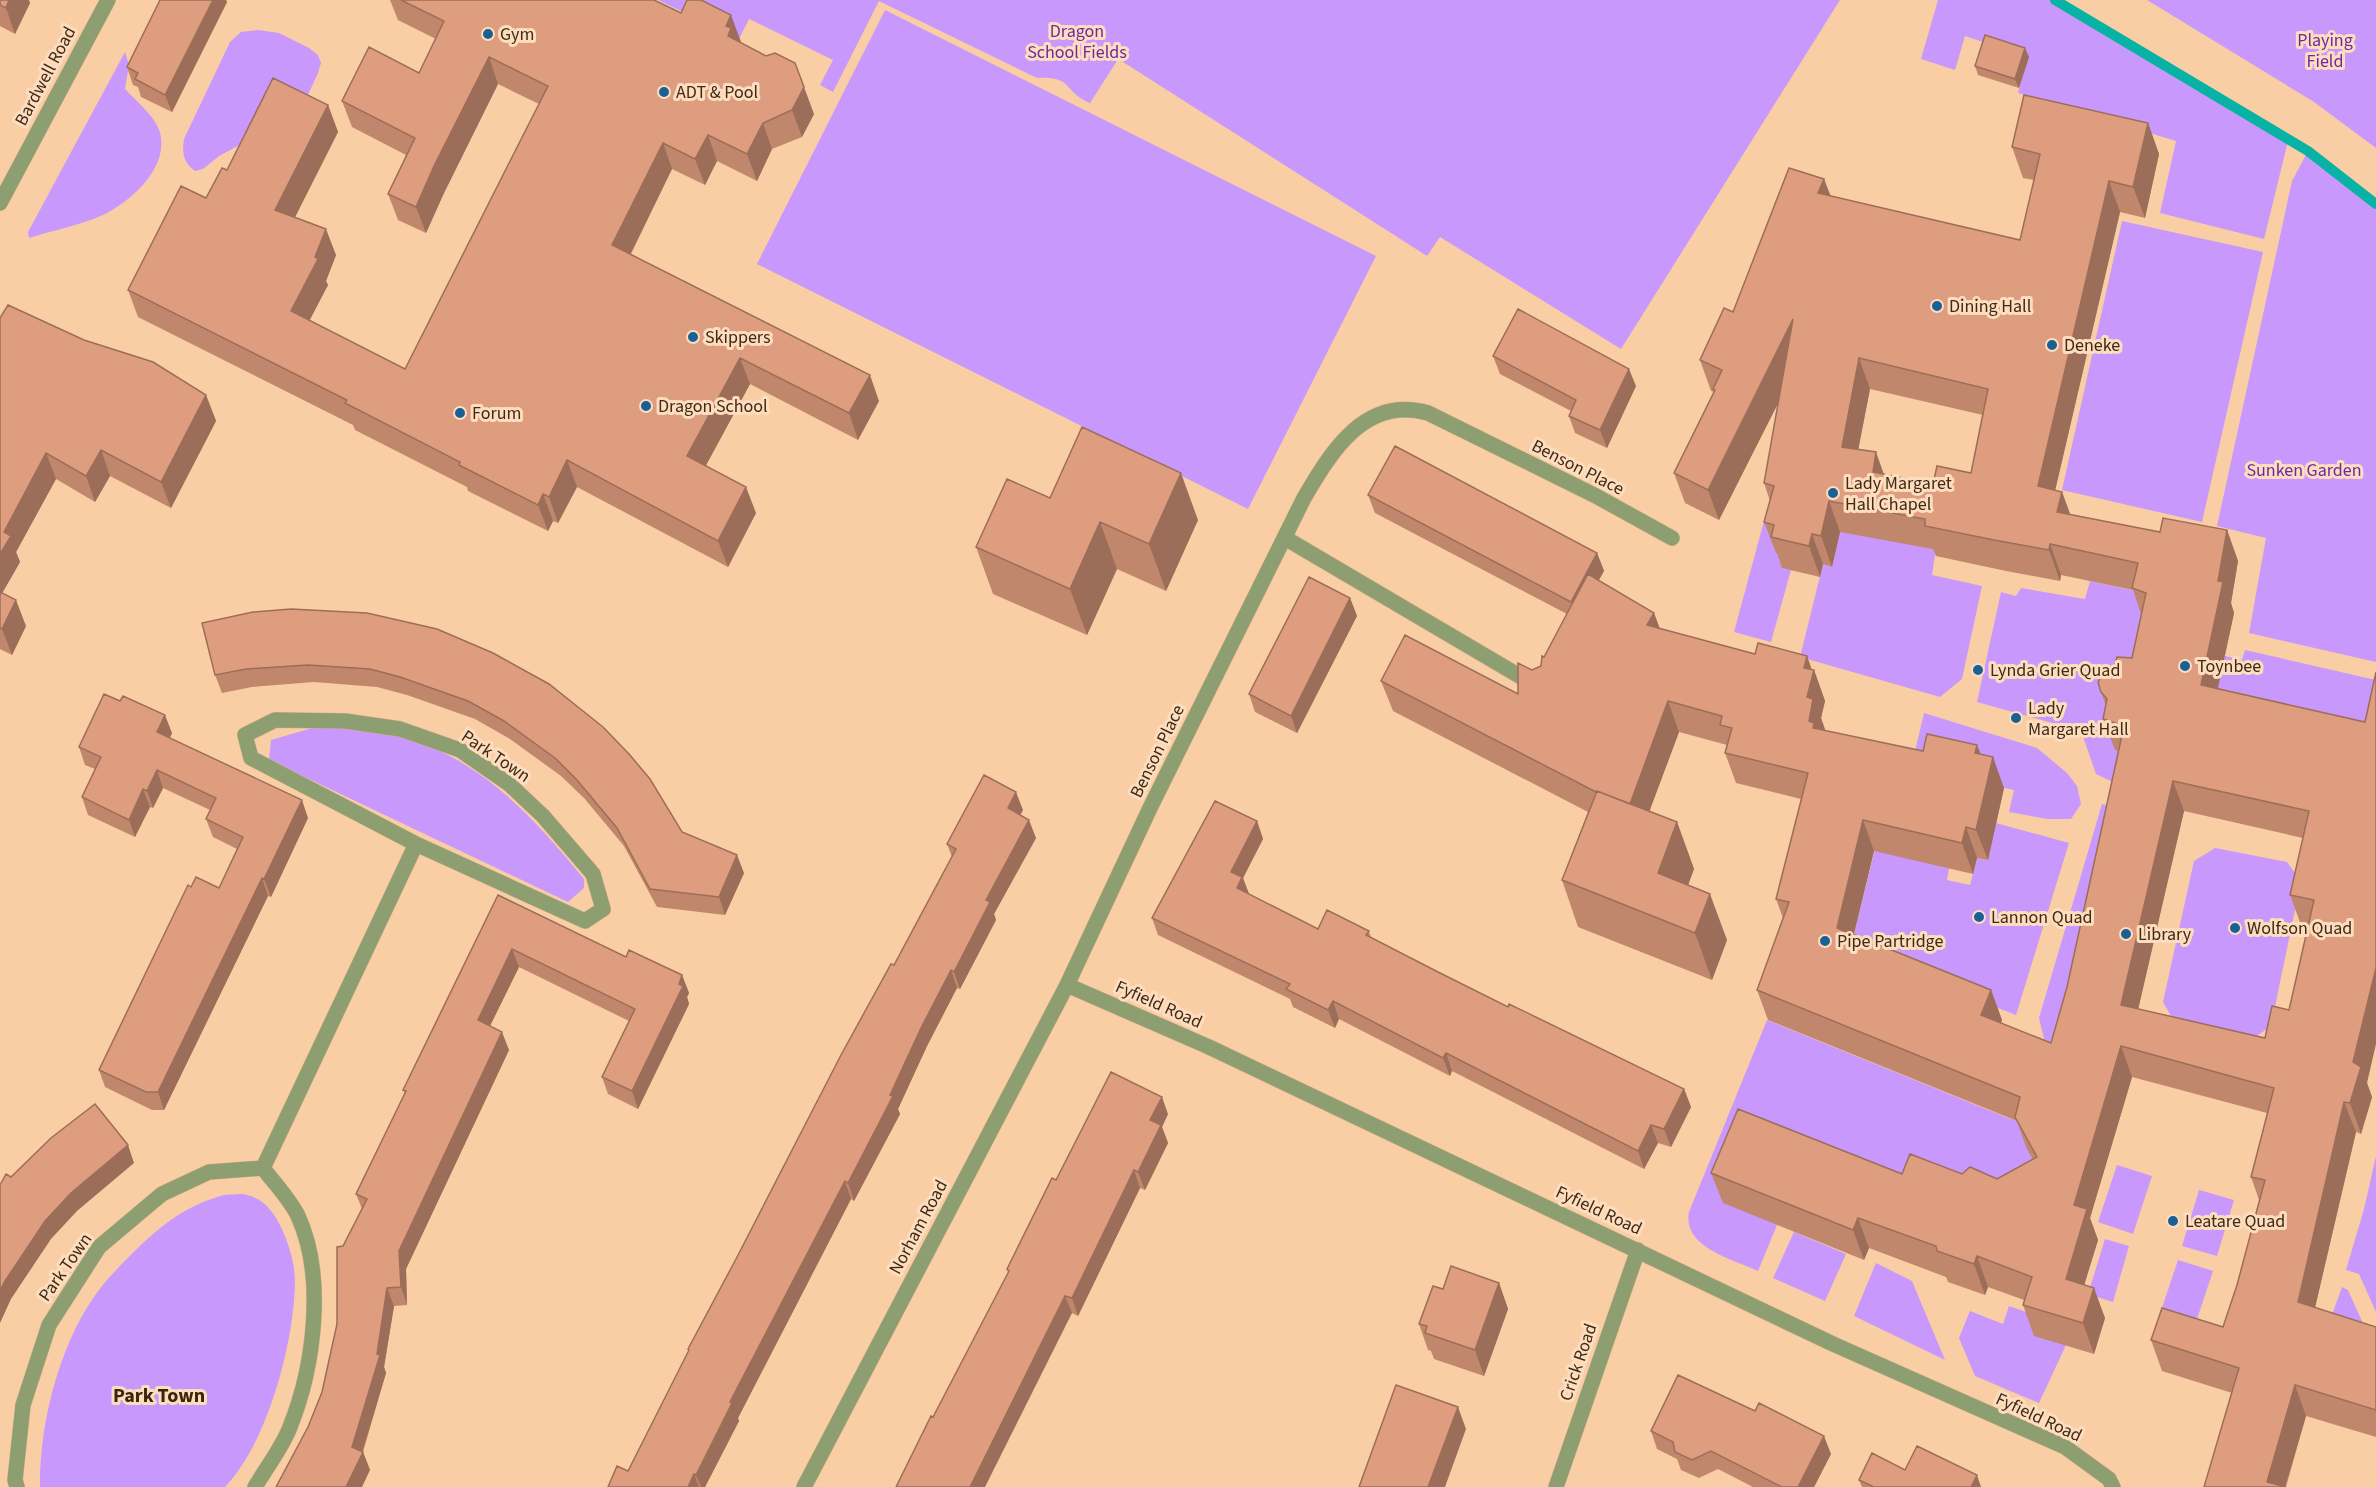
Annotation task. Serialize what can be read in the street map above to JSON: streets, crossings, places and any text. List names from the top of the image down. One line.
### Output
{"streets":{"street":["Bardwell Road","Benson Place","Park Town","Fyfield Road","Norham Road","Crick Road"]},"crossings":[["Benson Place","Fyfield Road"],["Benson Place","Norham Road"],["Fyfield Road","Norham Road"],["Fyfield Road","Crick Road"]],"districts":["Park Town"],"parks":["Dragon School Fields","Playing Field","Sunken Garden"],"places":["Gym","ADT & Pool","Dining Hall","Skippers","Deneke","Dragon School","Forum","Lady Margaret Hall Chapel","Toynbee","Lynda Grier Quad","Lady Margaret Hall","Lannon Quad","Wolfson Quad","Library","Pipe Partridge","Leatare Quad"]}
